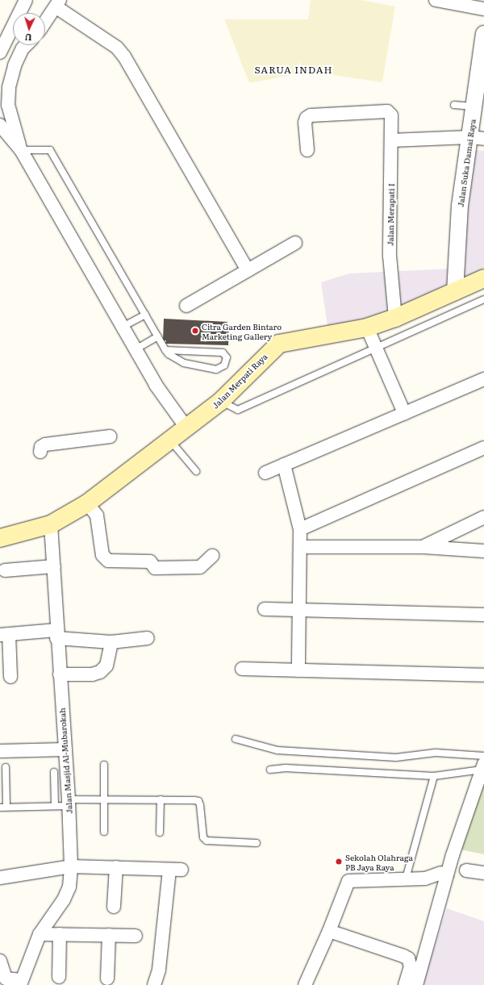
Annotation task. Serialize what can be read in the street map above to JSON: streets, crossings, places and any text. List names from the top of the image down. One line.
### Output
{"streets":{"main road":["Jalan Merpati Raya"],"street":["Jalan Suka Damai Raya","Jalan Merapati I","Jalan Masjid Al-Mubarokah"]},"crossings":[["Jalan Suka Damai Raya","Jalan Merpati Raya"],["Jalan Merapati I","Jalan Merpati Raya"],["Jalan Merpati Raya","Jalan Masjid Al-Mubarokah"]],"districts":["SARUA INDAH"],"places":["Citra Garden Bintaro Marketing Gallery","Sekolah Olahraga PB Jaya Raya"],"north":"bottom"}
